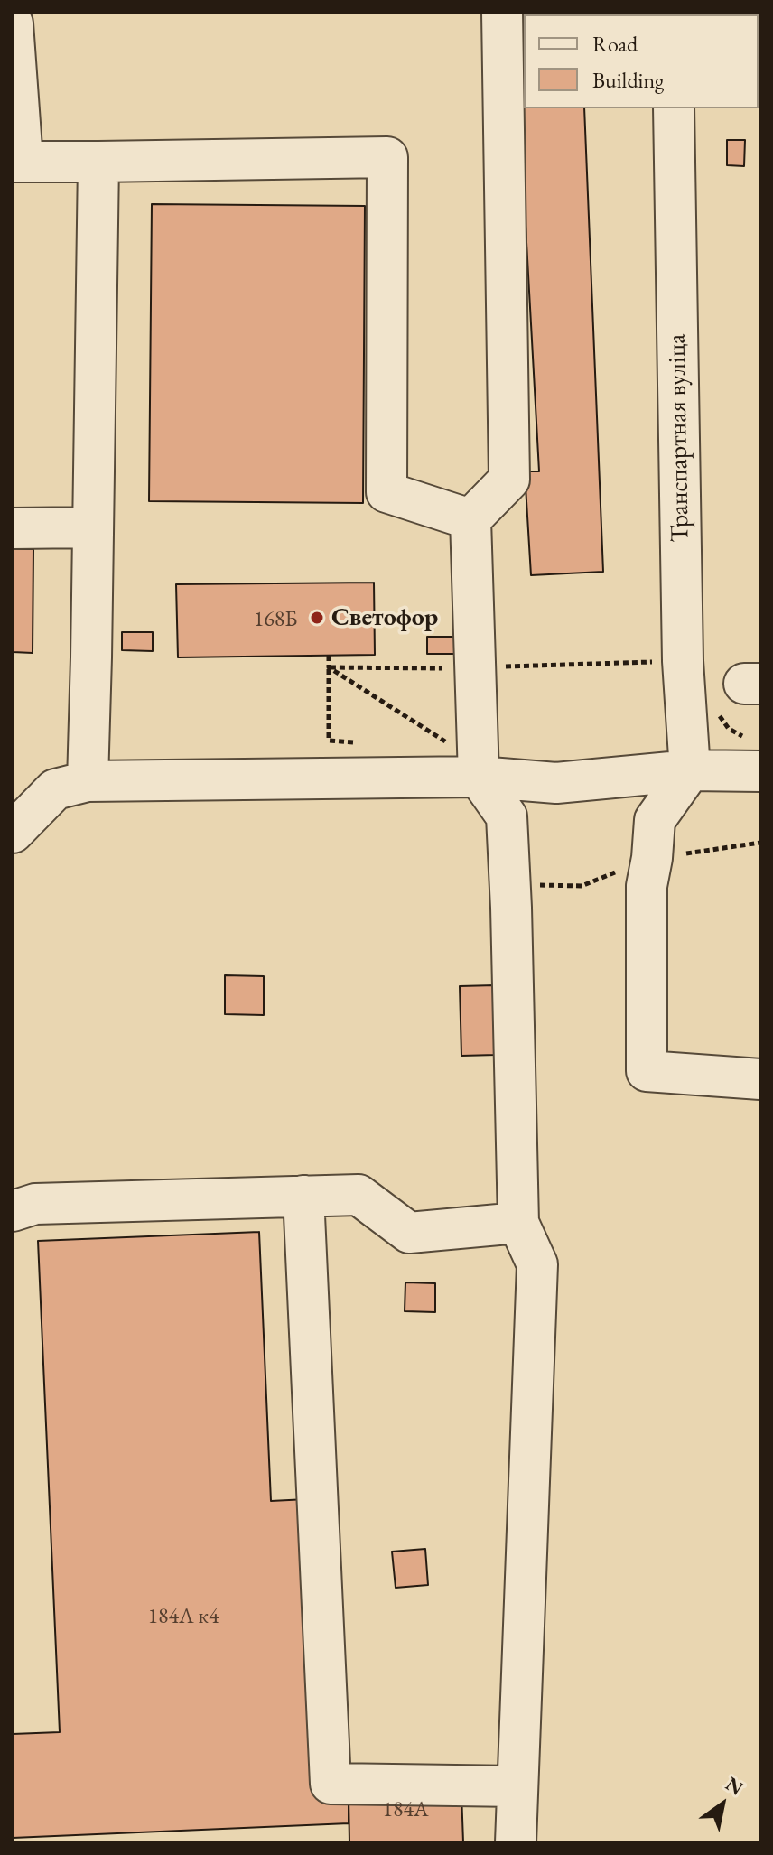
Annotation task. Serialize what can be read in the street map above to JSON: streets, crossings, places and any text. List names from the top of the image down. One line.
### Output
{"streets":{"street":["Транспартная вуліца"]},"places":["Светофор"],"house_numbers":["168Б","184А к4","184А"],"legend":["Road","Building"],"north":"top right"}
